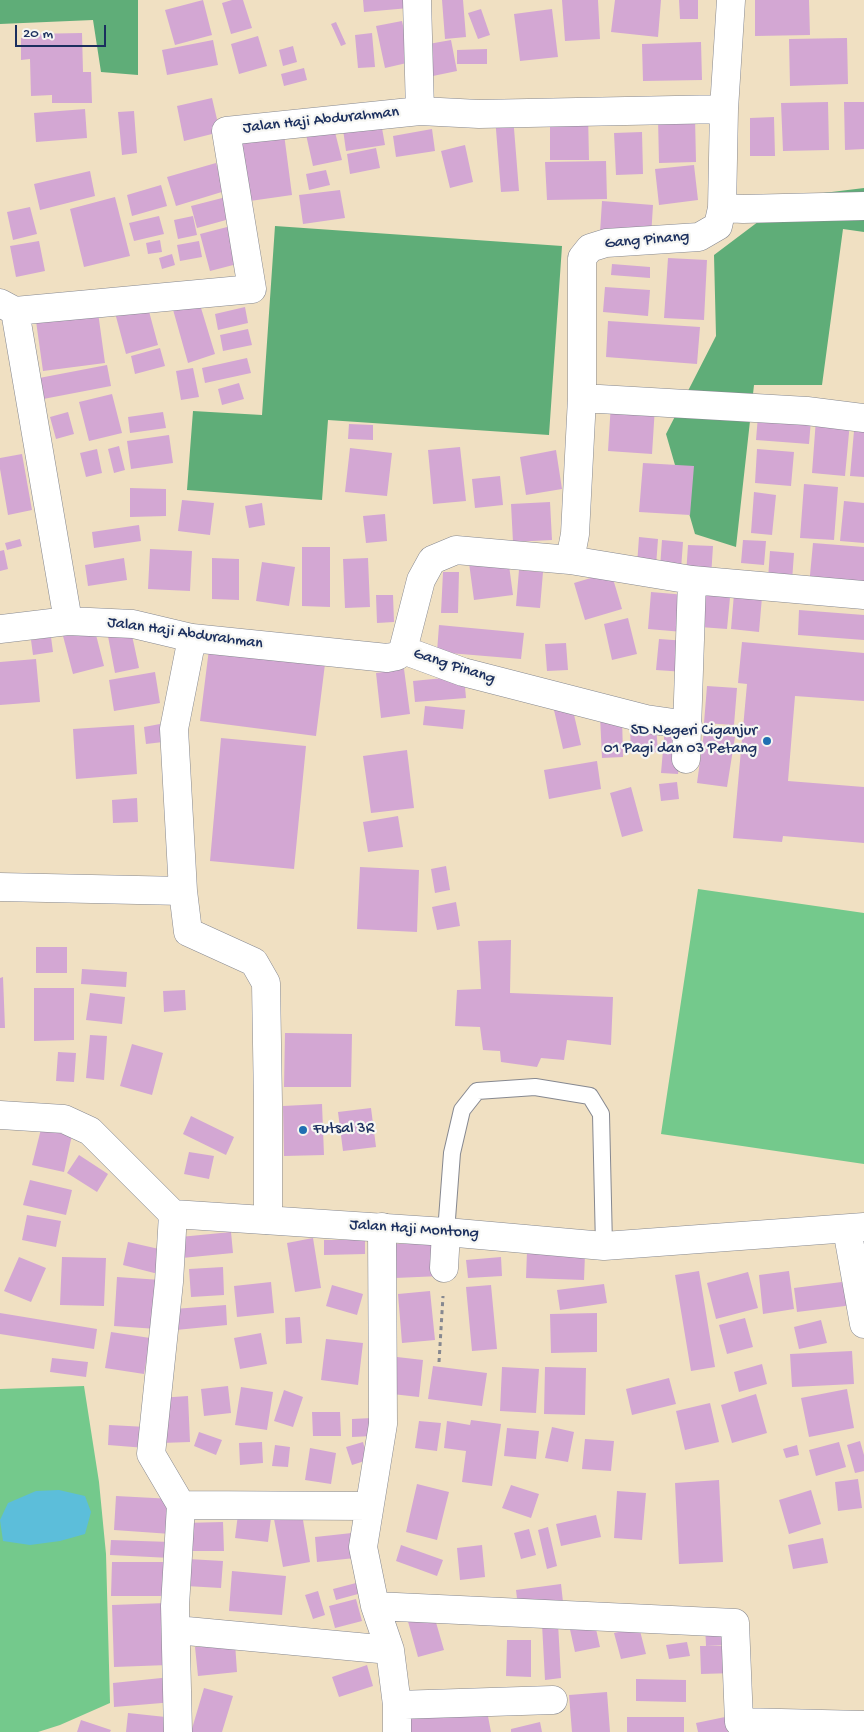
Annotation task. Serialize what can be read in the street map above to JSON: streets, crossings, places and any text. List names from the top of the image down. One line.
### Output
{"streets":{"street":["Jalan Haji Abdurahman","Gang Pinang","Jalan Haji Montong"]},"crossings":[["Jalan Haji Abdurahman","Gang Pinang"]],"places":["SD Negeri Ciganjur 01 Pagi dan 03 Petang","Futsal 3R"],"scale_bar":"20 m"}
